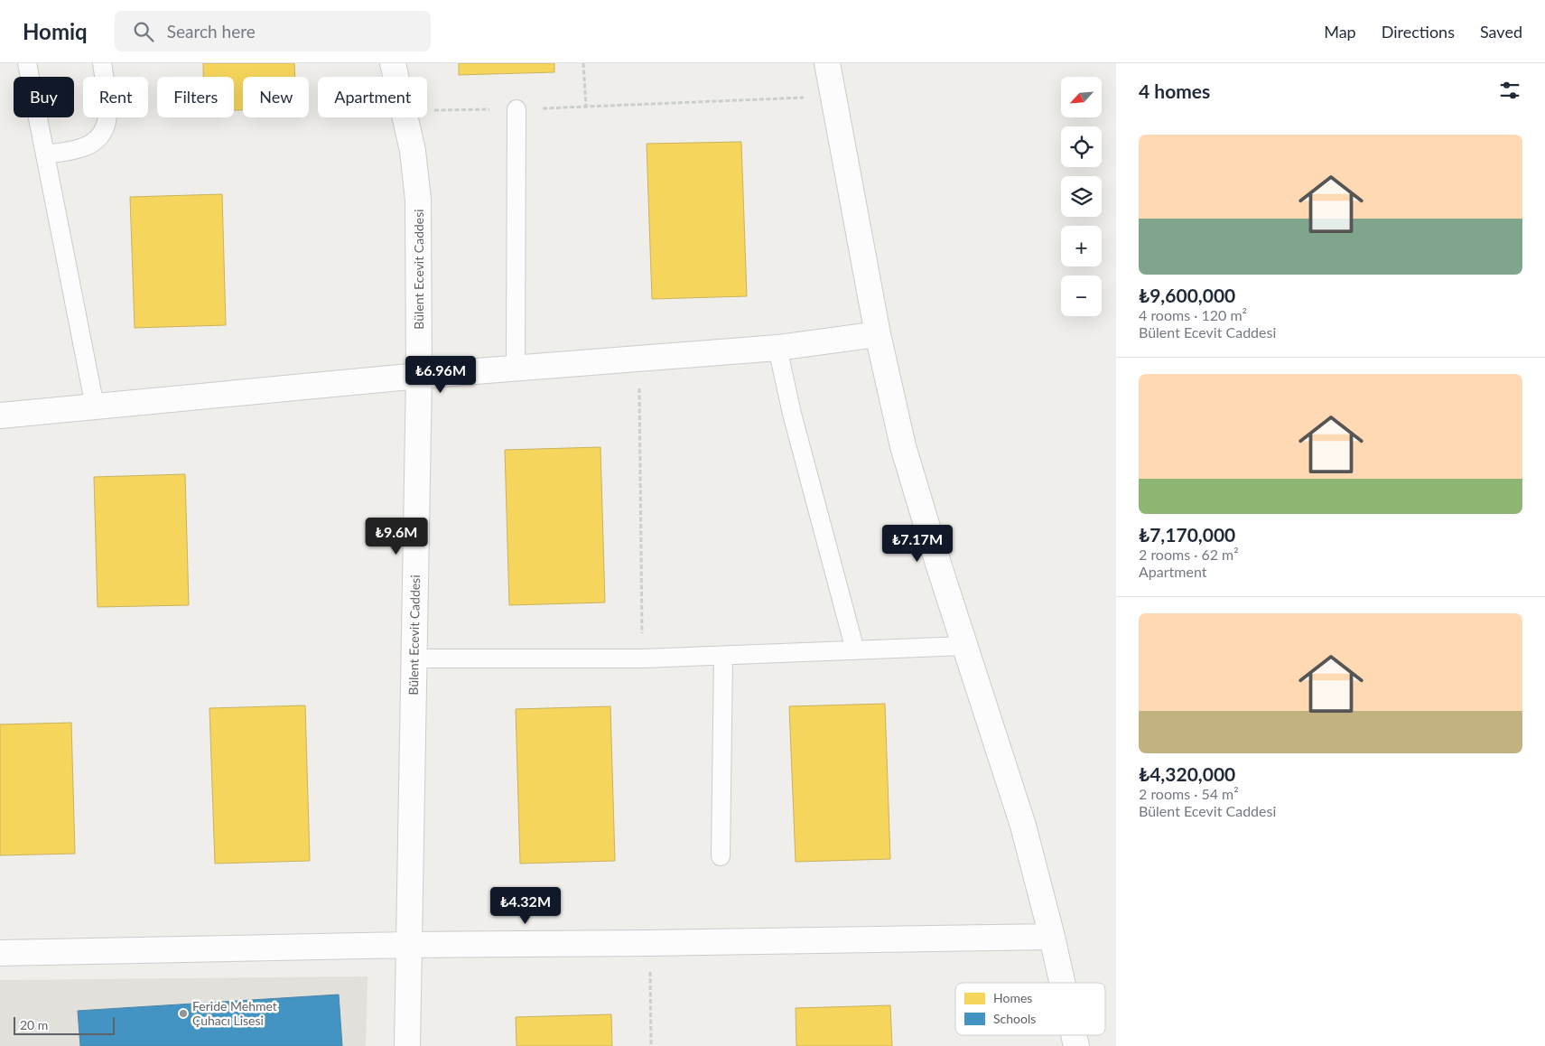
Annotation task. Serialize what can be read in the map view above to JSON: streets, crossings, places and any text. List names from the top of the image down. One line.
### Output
{"streets":{"street":["Bülent Ecevit Caddesi"]},"places":["Feride Mehmet Çuhacı Lisesi"],"legend":["Homes","Schools"],"scale_bar":"20 m","north":"bottom left","page":{"header":"Homiq","search":"Search here","nav":["Map","Directions","Saved"],"heading":"4 homes","map_buttons":["+","−"],"chip":["Buy","Rent","Filters","New","Apartment"],"list":[{"name":"₺9,600,000","note":"4 rooms · 120 m² · Bülent Ecevit Caddesi"},{"name":"₺7,170,000","note":"2 rooms · 62 m² · Apartment"},{"name":"₺4,320,000","note":"2 rooms · 54 m² · Bülent Ecevit Caddesi"}],"price":["₺6.96M","₺9.6M","₺7.17M","₺4.32M"],"scale":"20 m"}}
